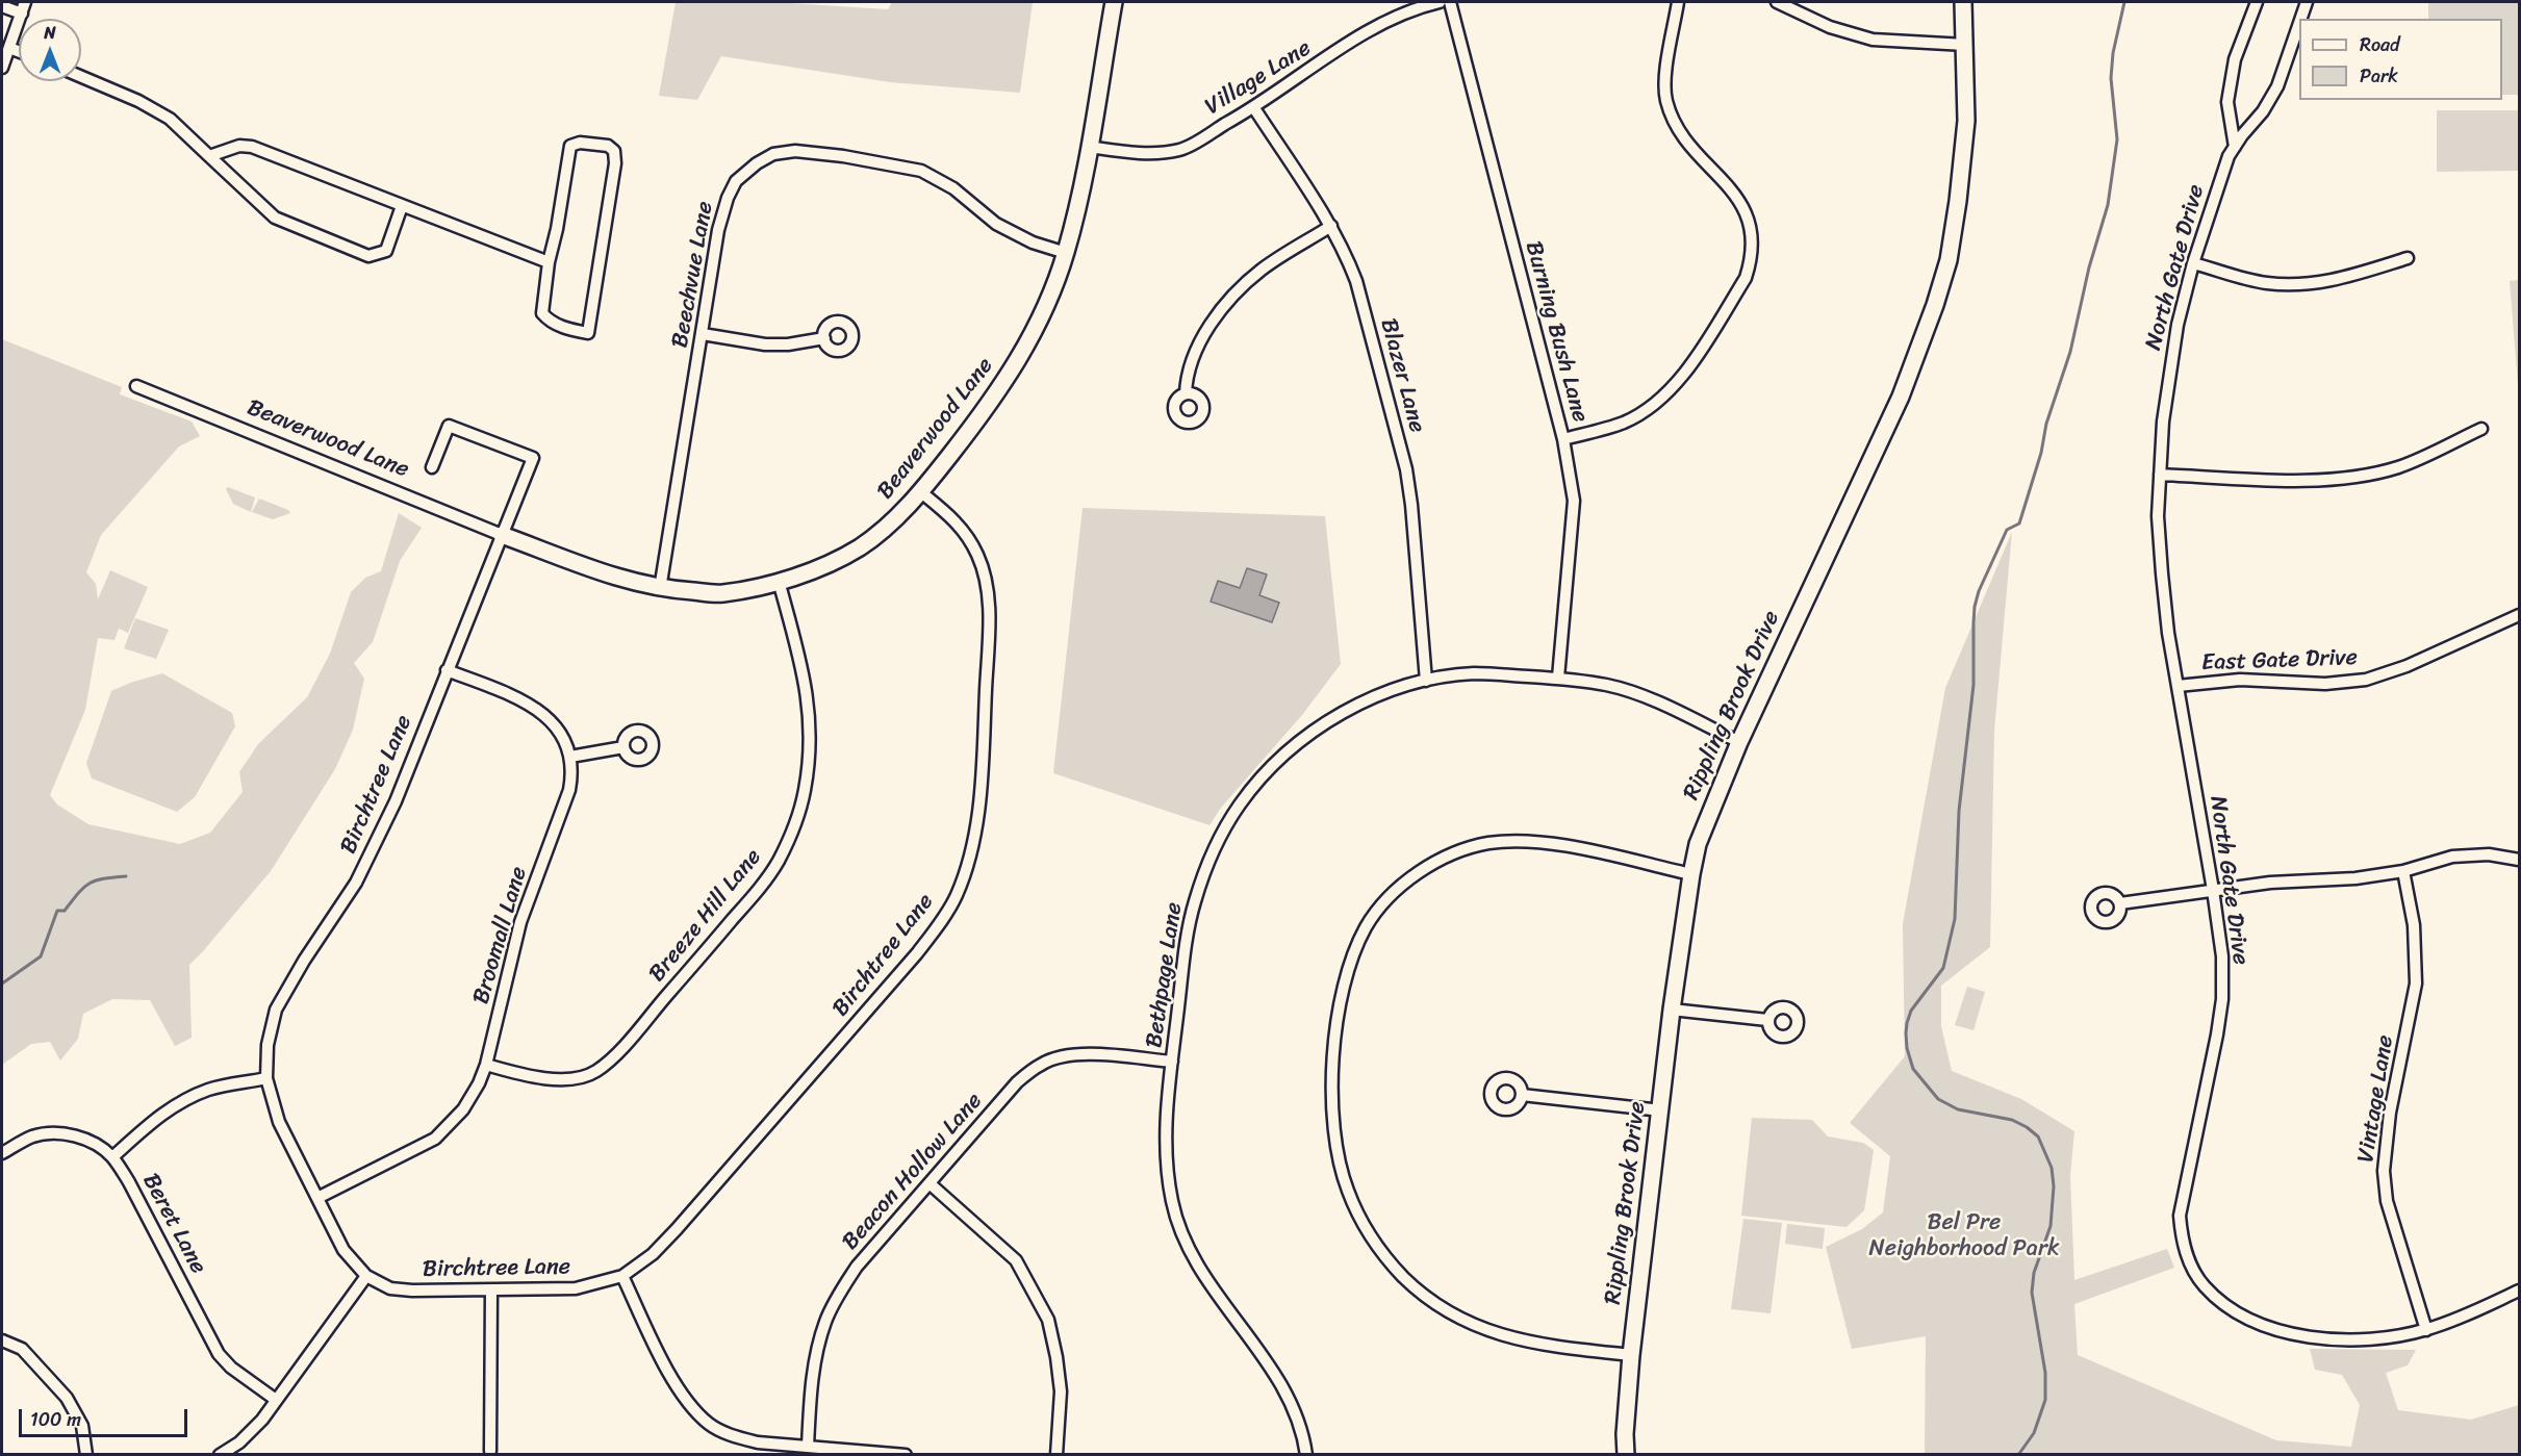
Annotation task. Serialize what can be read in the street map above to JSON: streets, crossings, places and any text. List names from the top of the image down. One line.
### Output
{"streets":{"street":["Village Lane","North Gate Drive","Beechvue Lane","Burning Bush Lane","Blazer Lane","Beaverwood Lane","East Gate Drive","Rippling Brook Drive","Birchtree Lane","Breeze Hill Lane","Broomall Lane","Bethpage Lane","Vintage Lane","Beacon Hollow Lane","Beret Lane"]},"crossings":[["Village Lane","Blazer Lane"],["Village Lane","Beaverwood Lane"],["North Gate Drive","East Gate Drive"],["North Gate Drive","Vintage Lane"],["Beechvue Lane","Beaverwood Lane"],["Burning Bush Lane","Bethpage Lane"],["Blazer Lane","Bethpage Lane"],["Beaverwood Lane","Birchtree Lane"],["Beaverwood Lane","Breeze Hill Lane"],["Rippling Brook Drive","Bethpage Lane"],["Birchtree Lane","Broomall Lane"],["Breeze Hill Lane","Broomall Lane"],["Bethpage Lane","Beacon Hollow Lane"]],"parks":["Bel Pre Neighborhood Park"],"legend":["Road","Park"],"scale_bar":"100 m","north":"top"}
